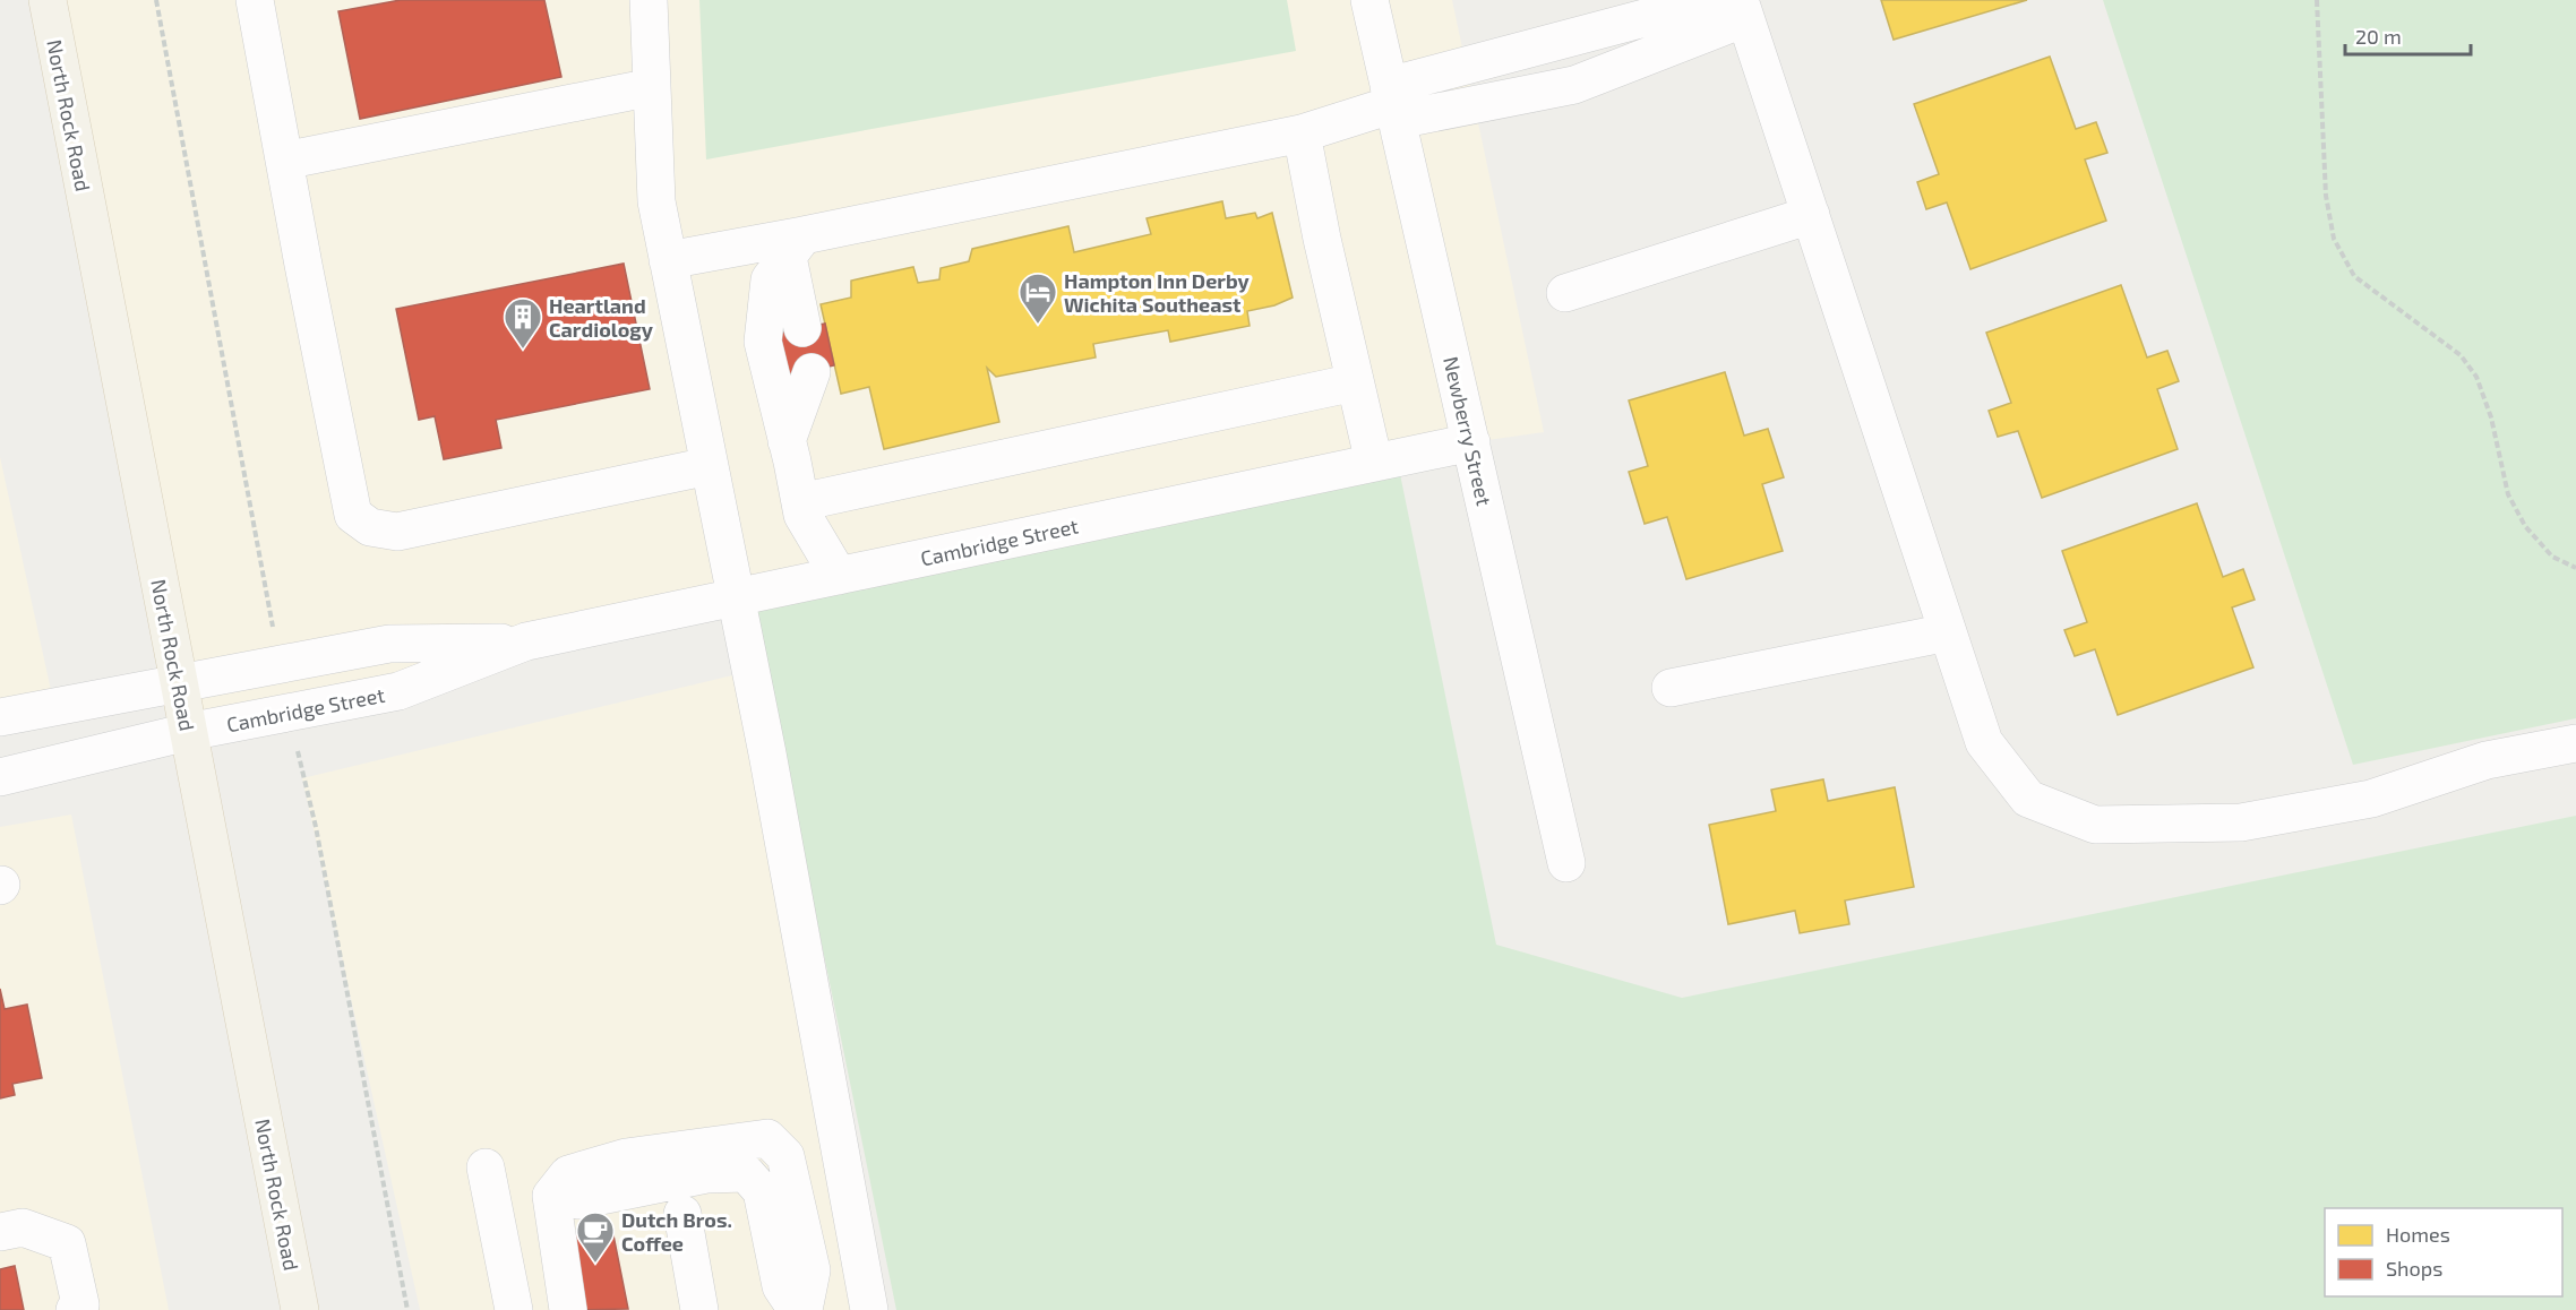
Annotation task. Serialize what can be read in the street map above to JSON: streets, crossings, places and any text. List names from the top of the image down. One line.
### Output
{"streets":{"main road":["North Rock Road"],"street":["Newberry Street","Cambridge Street"]},"crossings":[["North Rock Road","Cambridge Street"],["Newberry Street","Cambridge Street"]],"places":{"hotel":["Hampton Inn Derby Wichita Southeast"],"building":["Heartland Cardiology"],"cafe":["Dutch Bros. Coffee"]},"legend":["Homes","Shops"],"scale_bar":"20 m"}
